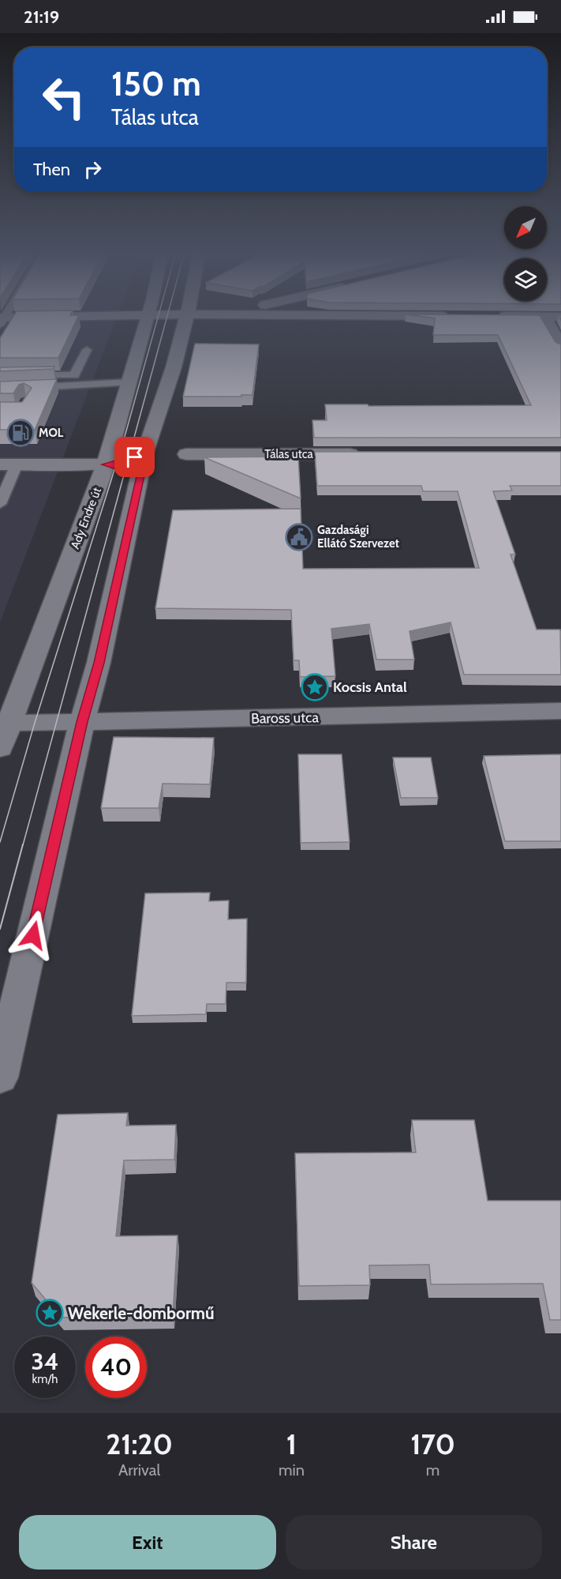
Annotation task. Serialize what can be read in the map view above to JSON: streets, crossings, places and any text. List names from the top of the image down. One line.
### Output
{"streets":{"street":["Tálas utca","Ady Endre út","Baross utca"]},"crossings":[["Ady Endre út","Baross utca"]],"places":{"fuel station":["MOL"],"public building":["Gazdasági Ellátó Szervezet"],"place":["Kocsis Antal","Wekerle-dombormű"]},"north":"bottom left","page":{"status":"21:19","turn":["150 m","Tálas utca"],"then":"Then","speed":"34 km/h","limit":"40","eta":["21:20","Arrival","1","min","170","m"],"buttons":["Exit","Share"]}}
